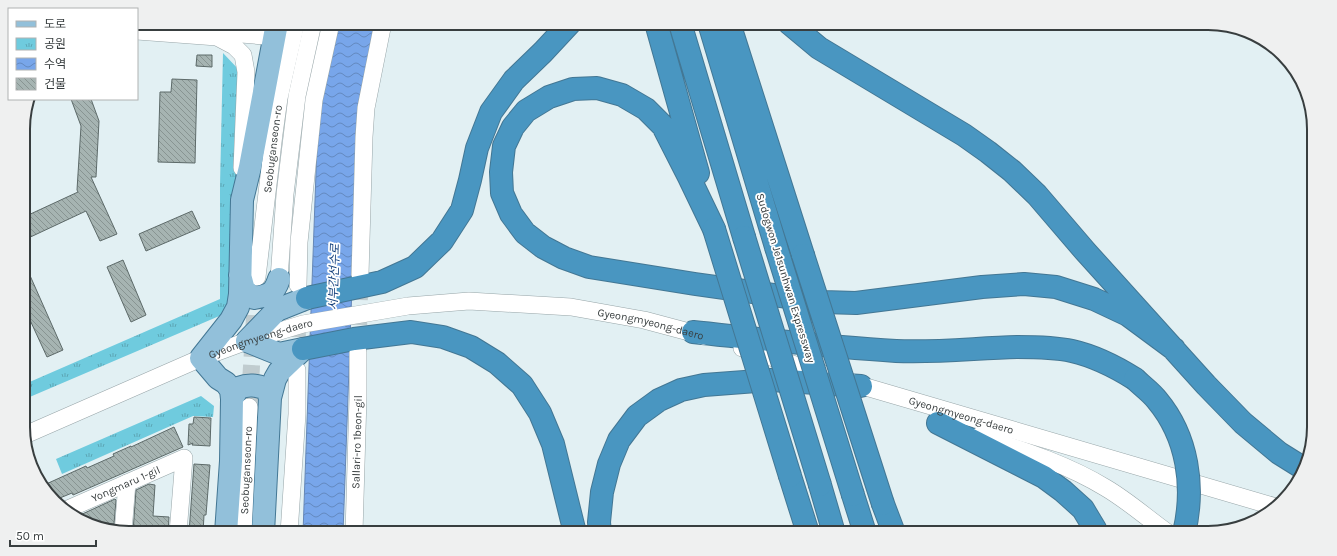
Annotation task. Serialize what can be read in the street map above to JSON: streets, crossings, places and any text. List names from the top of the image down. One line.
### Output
{"streets":{"highway":["Sudogwon Je1sunhwan Expressway"],"street":["Seobuganseon-ro","Gyeongmyeong-daero","Sallari-ro 1beon-gil","Yongmaru 1-gil"]},"water":["서부간선수로"],"legend":["도로","공원","수역","건물"],"scale_bar":"50 m"}
